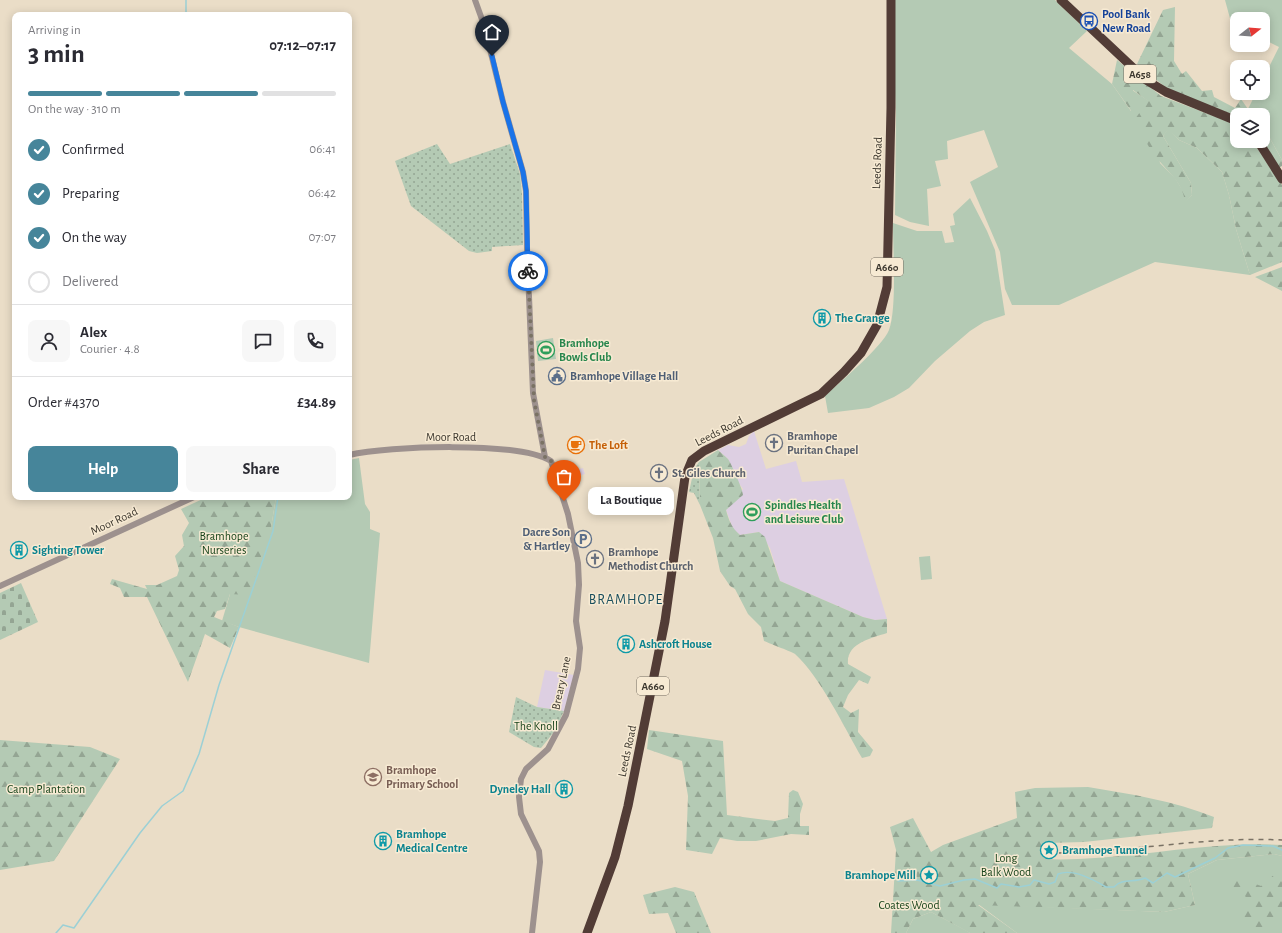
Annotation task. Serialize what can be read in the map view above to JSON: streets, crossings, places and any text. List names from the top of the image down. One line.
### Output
{"streets":{"highway":["A658","Leeds Road","A660"],"street":["Moor Road","Breary Lane"]},"crossings":[["Moor Road","Breary Lane"]],"districts":["BRAMHOPE"],"parks":["Bramhope Nurseries","The Knoll","Camp Plantation","Long Balk Wood","Coates Wood"],"places":{"bus stop":["Pool Bank New Road"],"building":["The Grange","Sighting Tower","Ashcroft House","Dyneley Hall","Bramhope Medical Centre"],"sports":["Bramhope Bowls Club","Spindles Health and Leisure Club"],"public building":["Bramhope Village Hall"],"church":["Bramhope Puritan Chapel","St. Giles Church","Bramhope Methodist Church"],"cafe":["The Loft"],"other":["La Boutique"],"parking":["Dacre Son & Hartley"],"school or university":["Bramhope Primary School"],"place":["Bramhope Tunnel","Bramhope Mill"]},"north":"right","page":{"heading":["3 min","Arriving in","07:12–07:17"],"panel":["Alex","Courier · 4.8","Order #4370","£34.89"],"bar":"On the way · 310 m","list":[["Confirmed","06:41"],["Preparing","06:42"],["On the way","07:07"],"Delivered"],"buttons":["Help","Share"],"bubble":"La Boutique"}}
